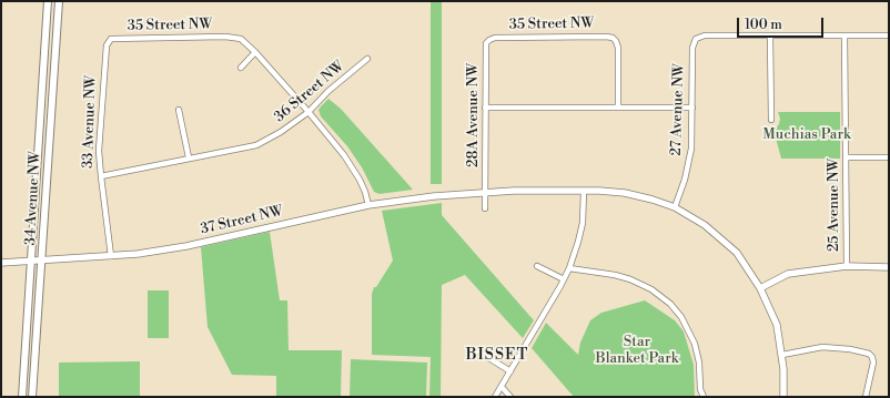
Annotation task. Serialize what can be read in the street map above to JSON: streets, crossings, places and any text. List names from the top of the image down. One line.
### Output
{"streets":{"main road":["34 Avenue NW"],"street":["35 Street NW","36 Street NW","27 Avenue NW","28A Avenue NW","33 Avenue NW","25 Avenue NW","37 Street NW"]},"crossings":[["35 Street NW","28A Avenue NW"],["35 Street NW","33 Avenue NW"],["36 Street NW","33 Avenue NW"],["27 Avenue NW","37 Street NW"],["28A Avenue NW","37 Street NW"],["33 Avenue NW","37 Street NW"],["34 Avenue NW","37 Street NW"]],"districts":["BISSET"],"parks":["Muchias Park","Star Blanket Park"],"scale_bar":"100 m"}
